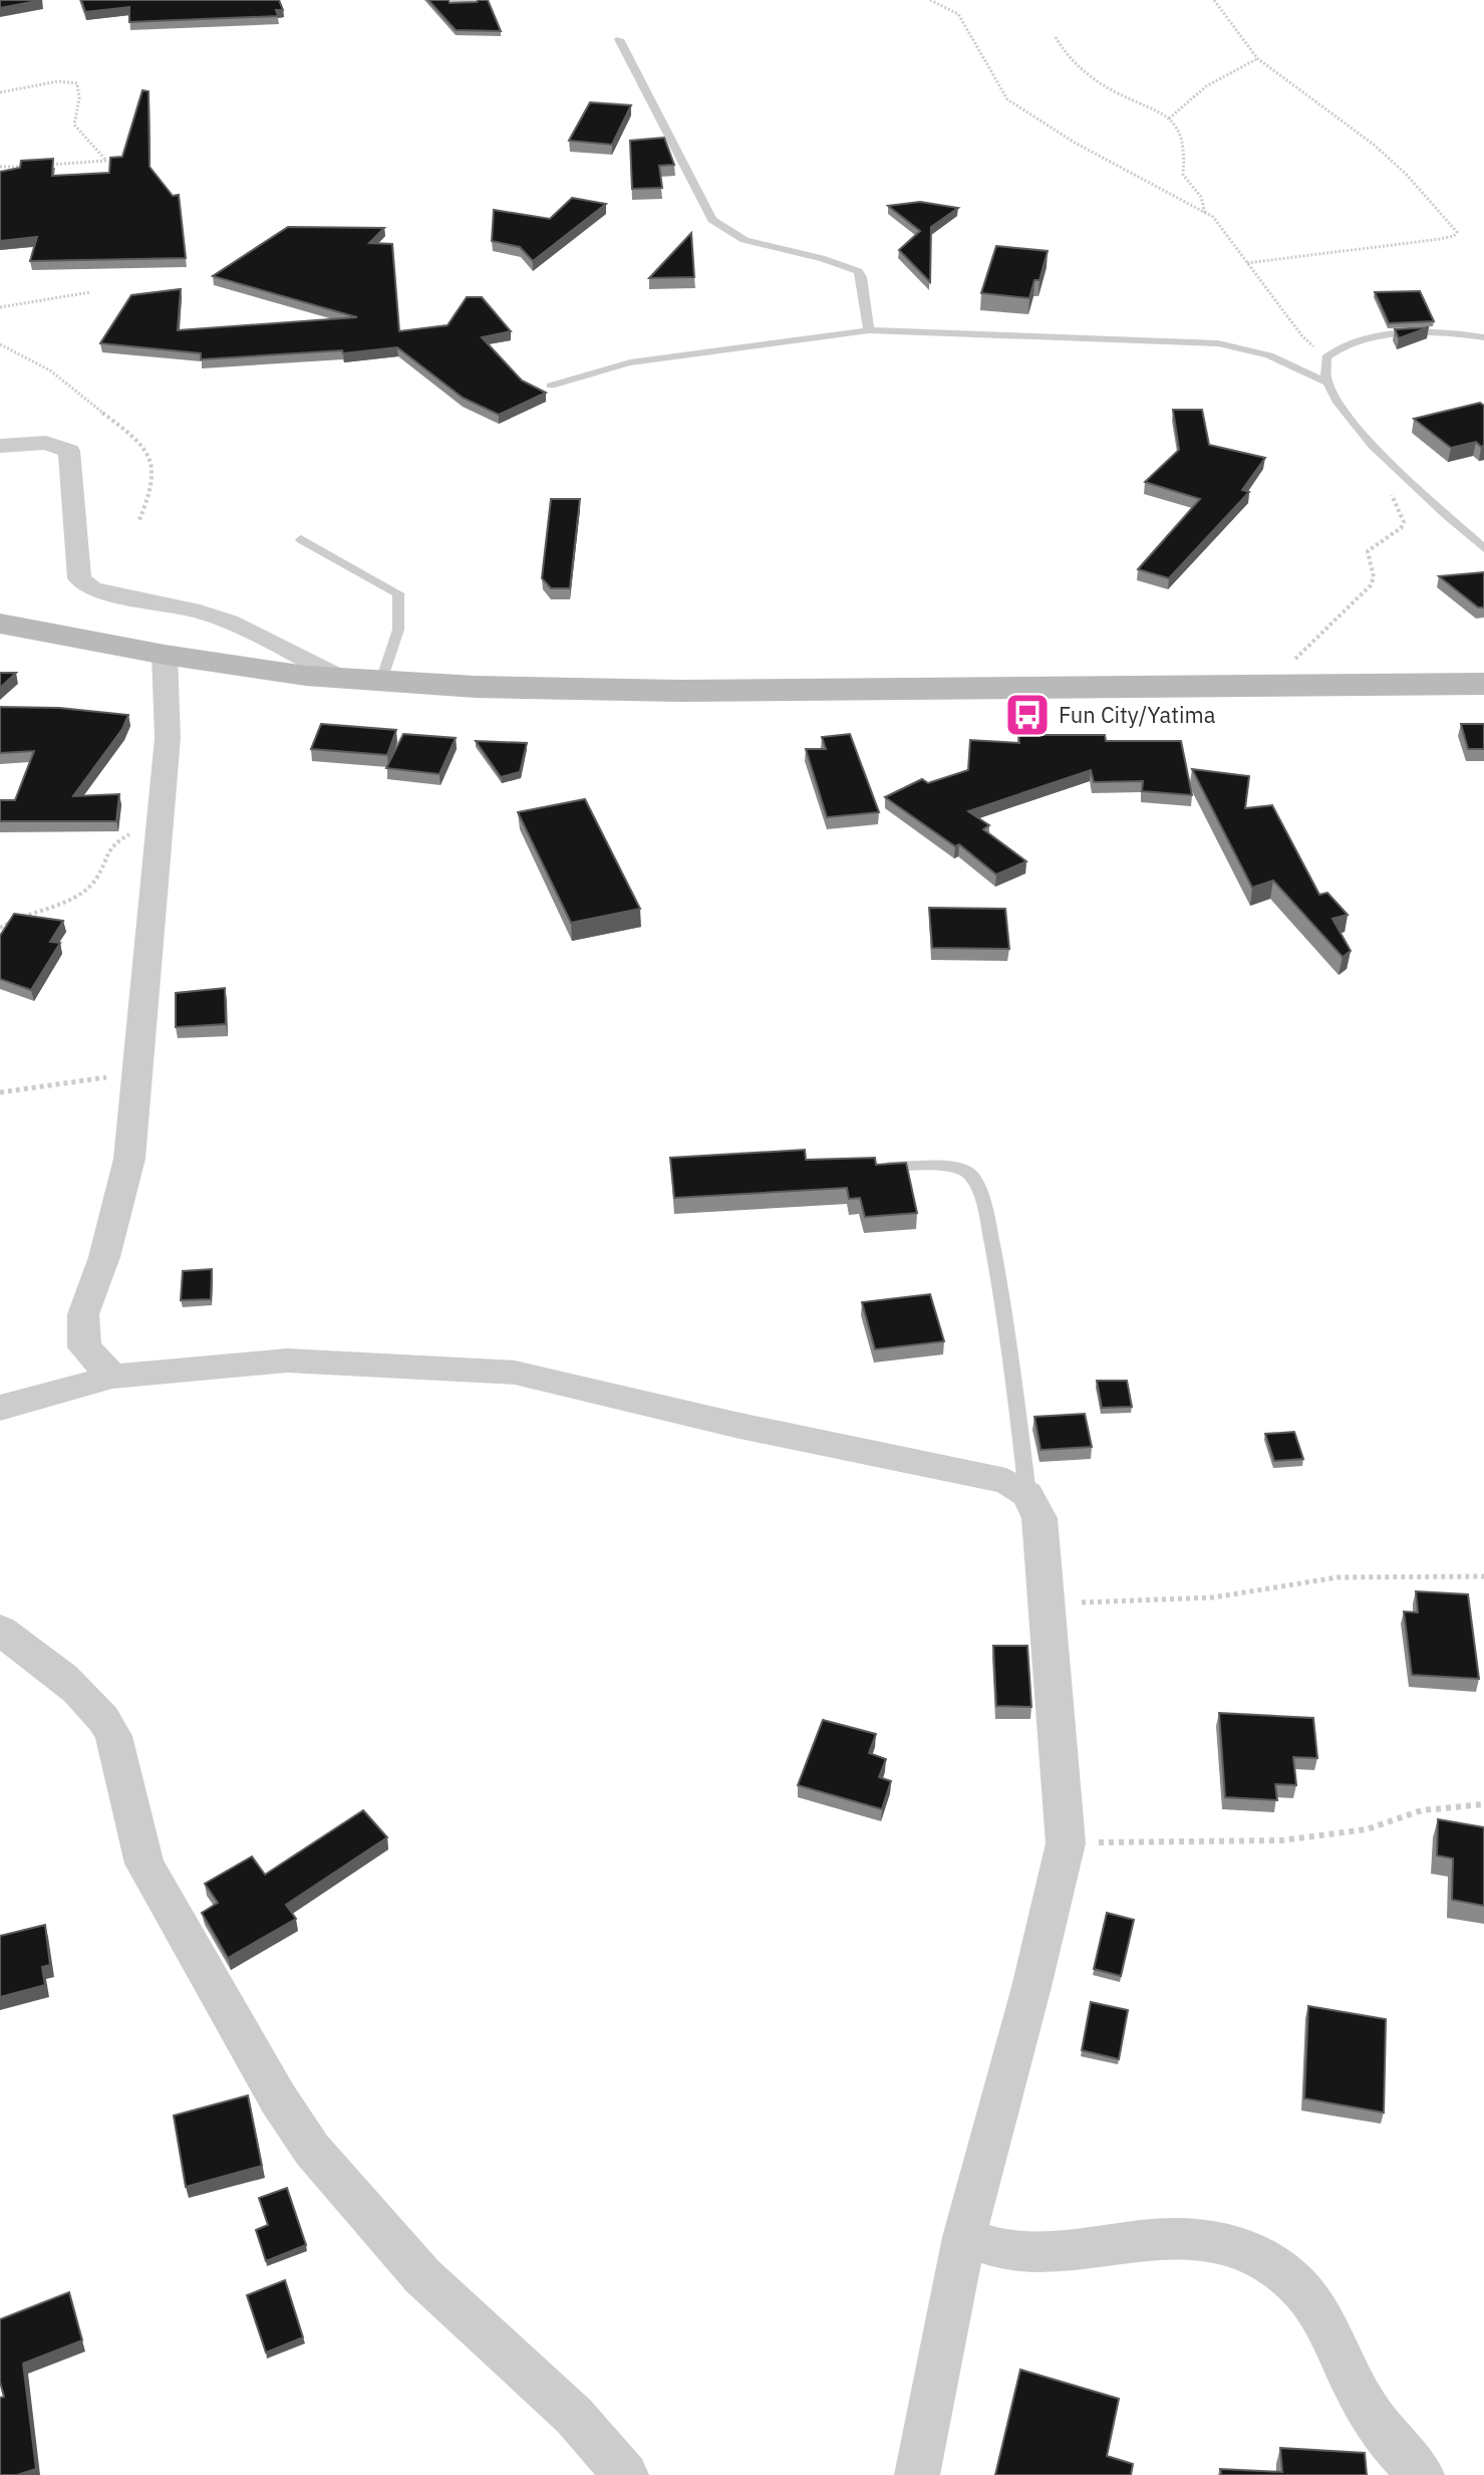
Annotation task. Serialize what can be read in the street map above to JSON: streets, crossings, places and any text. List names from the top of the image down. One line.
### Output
{"places":{"bus stop":["Fun City/Yatima"]}}
